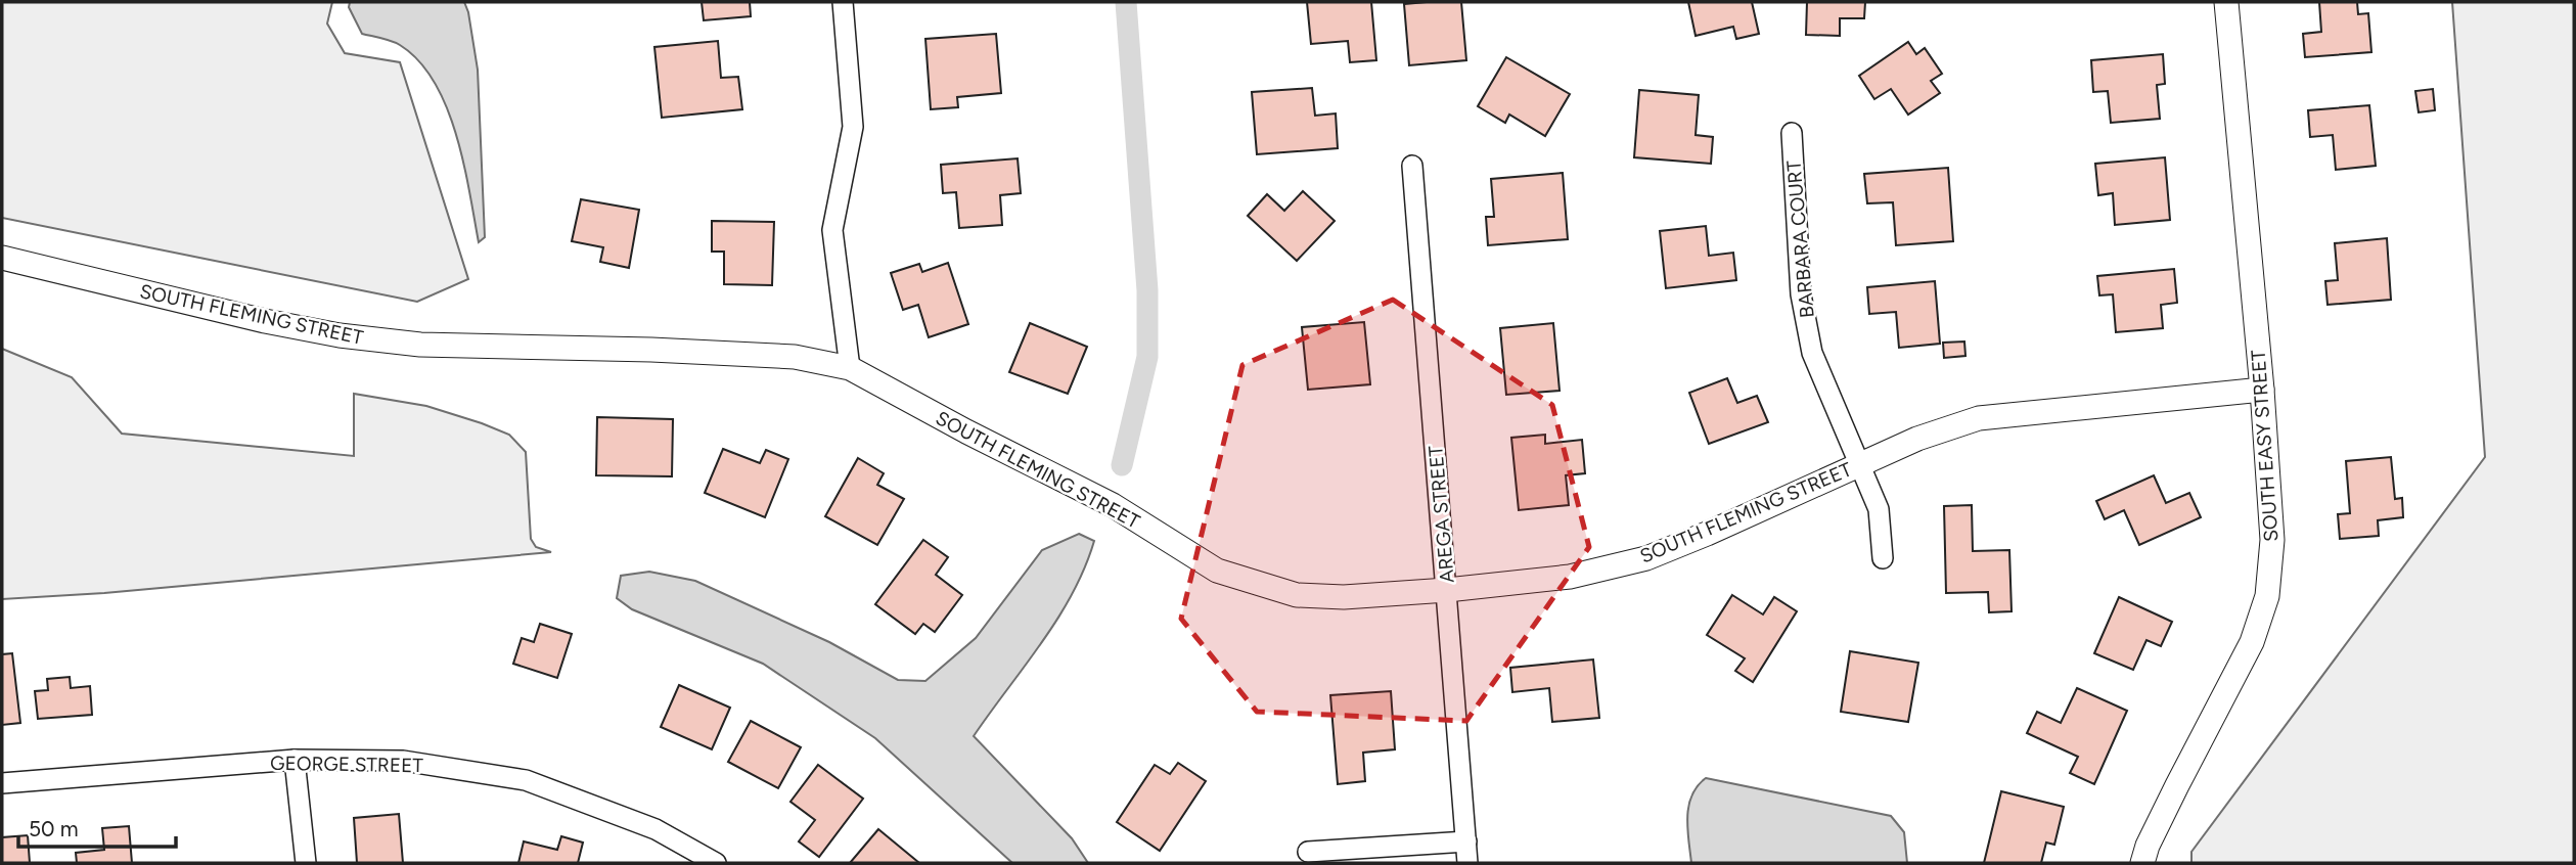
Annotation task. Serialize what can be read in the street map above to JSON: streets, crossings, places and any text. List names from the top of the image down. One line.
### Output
{"streets":{"street":["BARBARA COURT","SOUTH FLEMING STREET","SOUTH EASY STREET","AREGA STREET","GEORGE STREET"]},"crossings":[["BARBARA COURT","SOUTH FLEMING STREET"],["SOUTH FLEMING STREET","SOUTH EASY STREET"],["SOUTH FLEMING STREET","AREGA STREET"]],"scale_bar":"50 m"}
